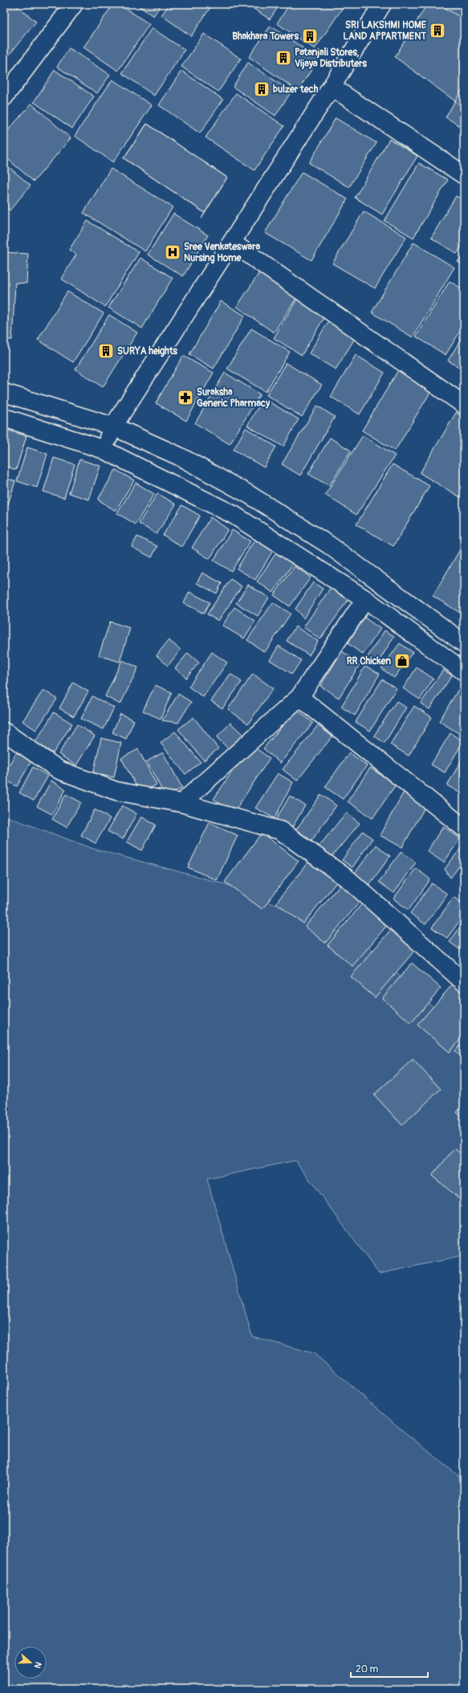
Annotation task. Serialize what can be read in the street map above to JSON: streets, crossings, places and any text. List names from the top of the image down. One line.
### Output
{"places":{"building":["SRI LAKSHMI HOME LAND APPARTMENT","Bhakhara Towers","Patanjali Stores, Vijaya Distributers","bulzer tech","SURYA heights"],"hospital":["Sree Venkateswara Nursing Home"],"pharmacy":["Suraksha Generic Pharmacy"],"shop":["RR Chicken"]},"scale_bar":"20 m","north":"right"}
